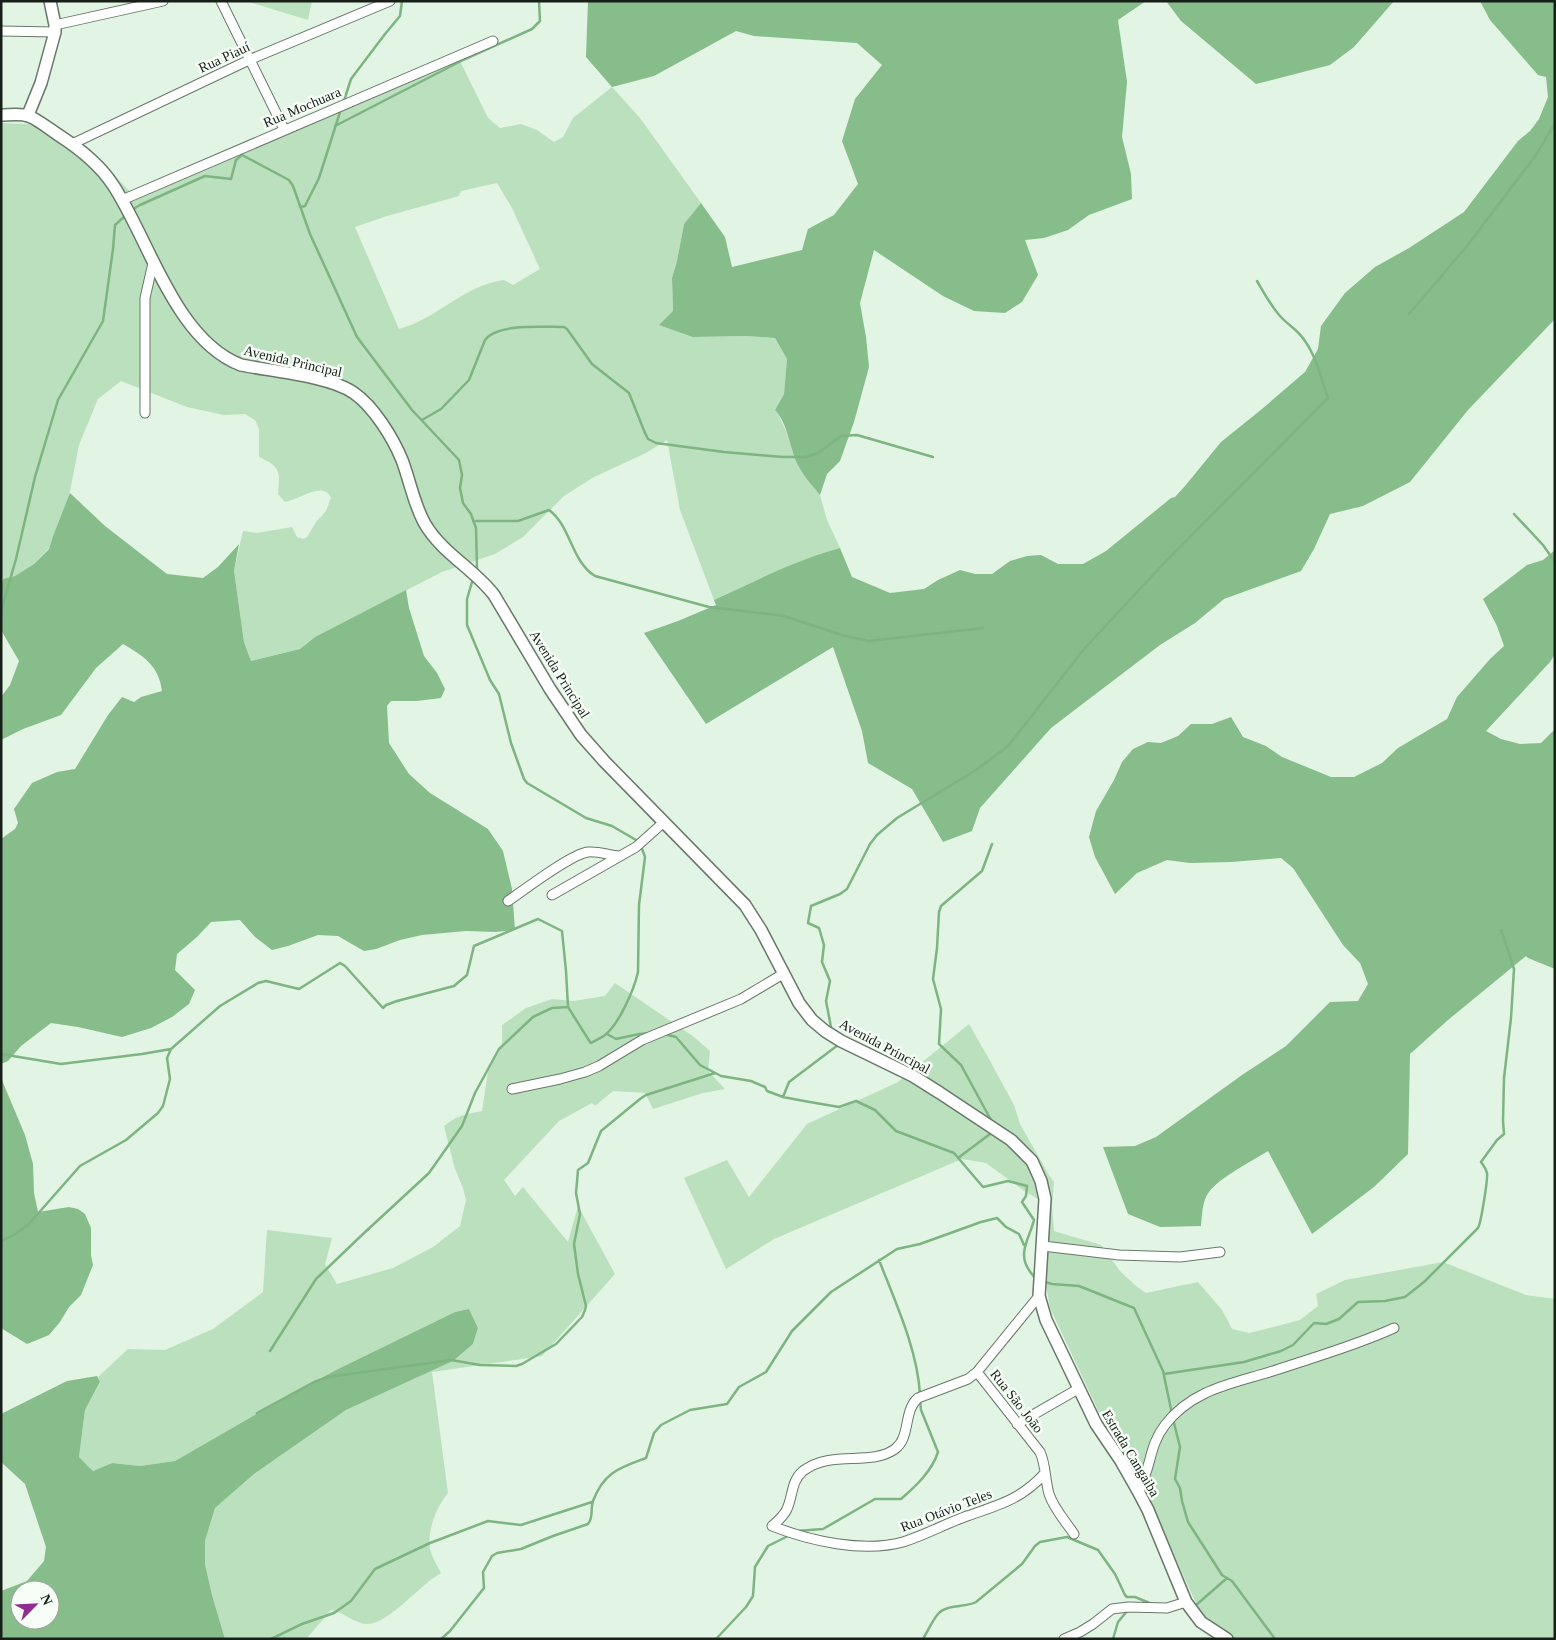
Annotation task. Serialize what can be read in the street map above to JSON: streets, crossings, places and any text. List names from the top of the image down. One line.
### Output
{"streets":{"street":["Rua Piauí","Rua Mochuara","Avenida Principal","Rua São João","Estrada Cangaiba","Rua Otávio Teles"]},"crossings":[["Rua Piauí","Avenida Principal"],["Rua Mochuara","Avenida Principal"],["Avenida Principal","Rua São João"],["Avenida Principal","Estrada Cangaiba"],["Rua São João","Estrada Cangaiba"],["Rua São João","Rua Otávio Teles"]],"north":"top right"}
